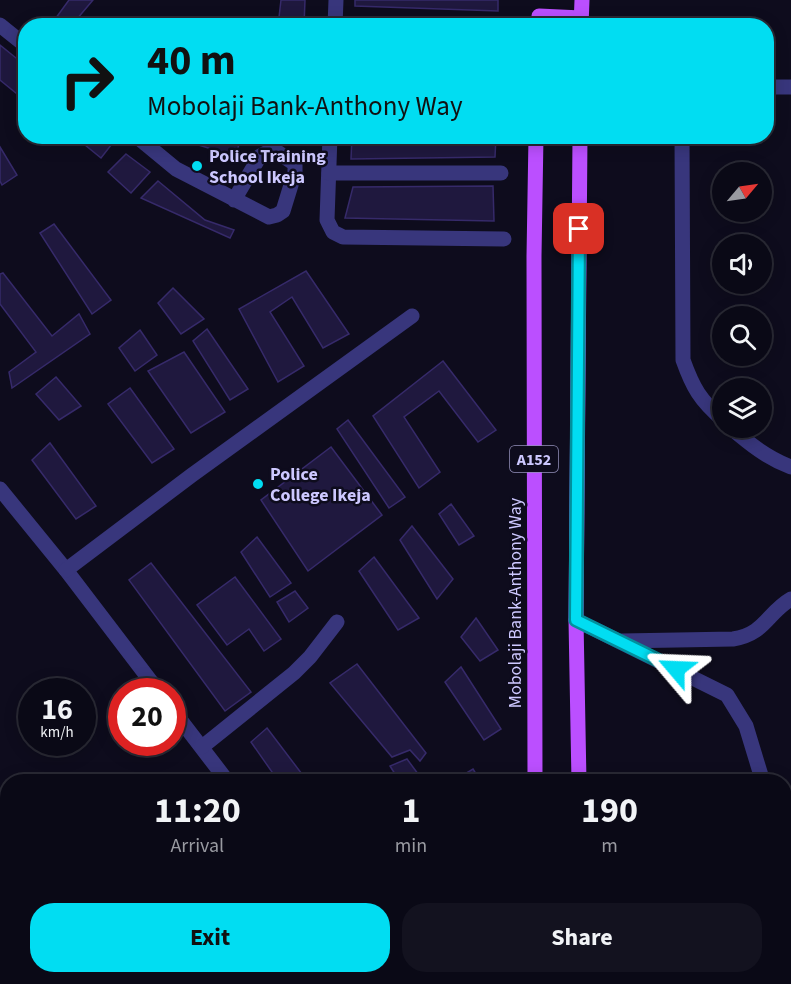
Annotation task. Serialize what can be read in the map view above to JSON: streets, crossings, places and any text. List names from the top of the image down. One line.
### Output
{"streets":{"main road":["A152","Mobolaji Bank-Anthony Way"]},"places":["Police Training School Ikeja","Police College Ikeja"],"north":"top right","page":{"turn":["40 m","Mobolaji Bank-Anthony Way"],"speed":"16 km/h","limit":"20","eta":["11:20","Arrival","1","min","190","m"],"buttons":["Exit","Share"]}}
